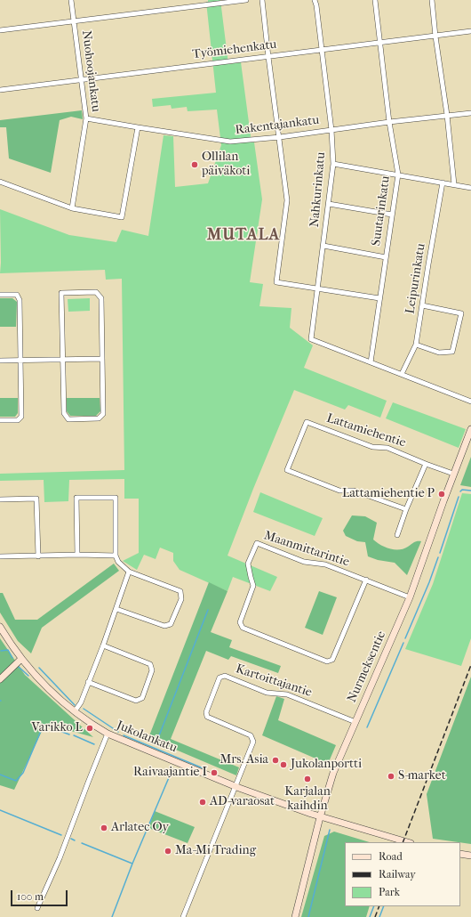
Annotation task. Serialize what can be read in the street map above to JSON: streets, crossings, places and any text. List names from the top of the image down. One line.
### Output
{"streets":{"street":["Työmiehenkatu","Nuohoojankatu","Rakentajankatu","Nahkurinkatu","Suutarinkatu","Leipurinkatu","Lattamiehentie","Maanmittarintie","Nurmeksentie","Kartoittajantie","Jukolankatu"]},"crossings":[["Työmiehenkatu","Nuohoojankatu"],["Työmiehenkatu","Nahkurinkatu"],["Työmiehenkatu","Suutarinkatu"],["Nuohoojankatu","Rakentajankatu"],["Rakentajankatu","Nahkurinkatu"],["Rakentajankatu","Suutarinkatu"],["Nahkurinkatu","Suutarinkatu"],["Lattamiehentie","Nurmeksentie"],["Maanmittarintie","Nurmeksentie"],["Nurmeksentie","Kartoittajantie"],["Nurmeksentie","Jukolankatu"],["Kartoittajantie","Jukolankatu"]],"districts":["MUTALA"],"places":["Ollilan päiväkoti","Lattamiehentie P","Varikko L","Mrs. Asia","Jukolanportti","Raivaajantie I","S-market","Karjalan kaihdin","AD-varaosat","Arlatec Oy","Ma-Mi Trading"],"legend":["Road","Railway","Park"],"scale_bar":"100 m"}
